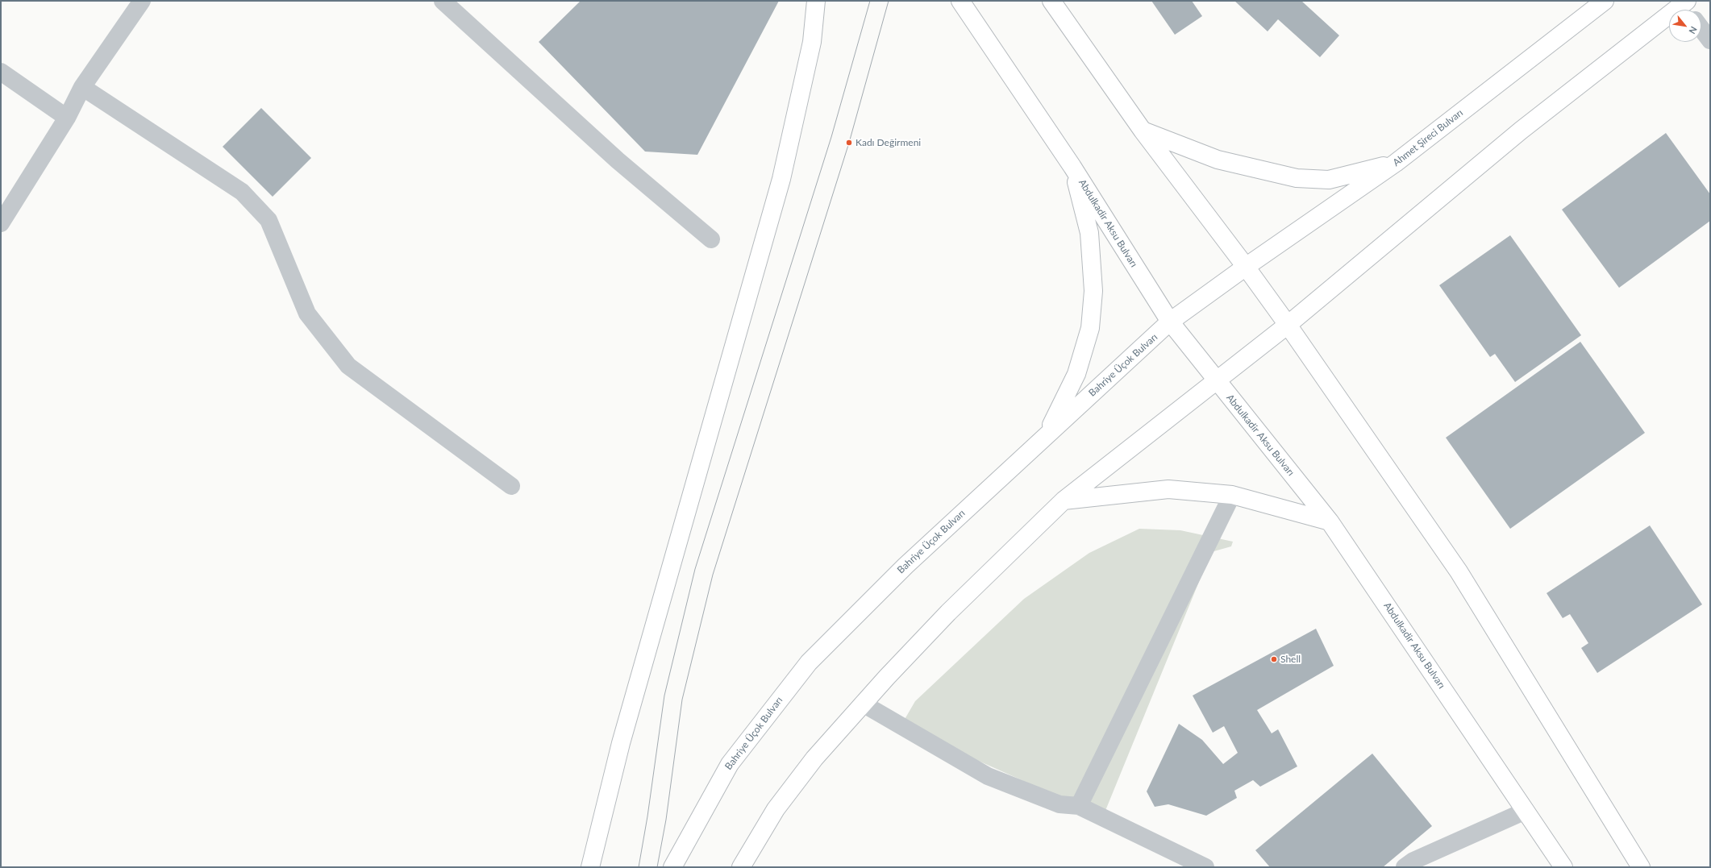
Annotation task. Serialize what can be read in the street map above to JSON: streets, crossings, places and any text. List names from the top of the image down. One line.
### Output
{"streets":{"main road":["Ahmet Şireci Bulvarı","Abdulkadir Aksu Bulvarı","Bahriye Üçok Bulvarı"]},"crossings":[["Ahmet Şireci Bulvarı","Bahriye Üçok Bulvarı"],["Abdulkadir Aksu Bulvarı","Bahriye Üçok Bulvarı"]],"places":["Kadı Değirmeni","Shell"],"north":"bottom right"}
